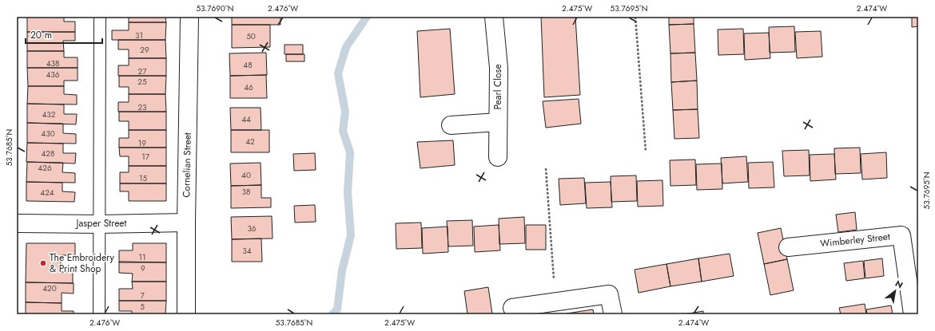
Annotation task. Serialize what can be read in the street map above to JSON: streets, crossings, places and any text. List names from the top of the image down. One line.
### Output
{"streets":{"street":["Pearl Close","Cornelian Street","Jasper Street","Wimberley Street"]},"crossings":[["Cornelian Street","Jasper Street"]],"places":["The Embroidery & Print Shop"],"house_numbers":["31","50","29","438","48","27","436","25","46","23","432","44","430","42","19","428","17","426","40","15","38","424","36","34","11","9","420","7","5"],"scale_bar":"20 m","north":"top right","coordinates":["53.7690°N","2.476°W","2.475°W","53.7695°N","2.474°W","53.7685°N"]}
